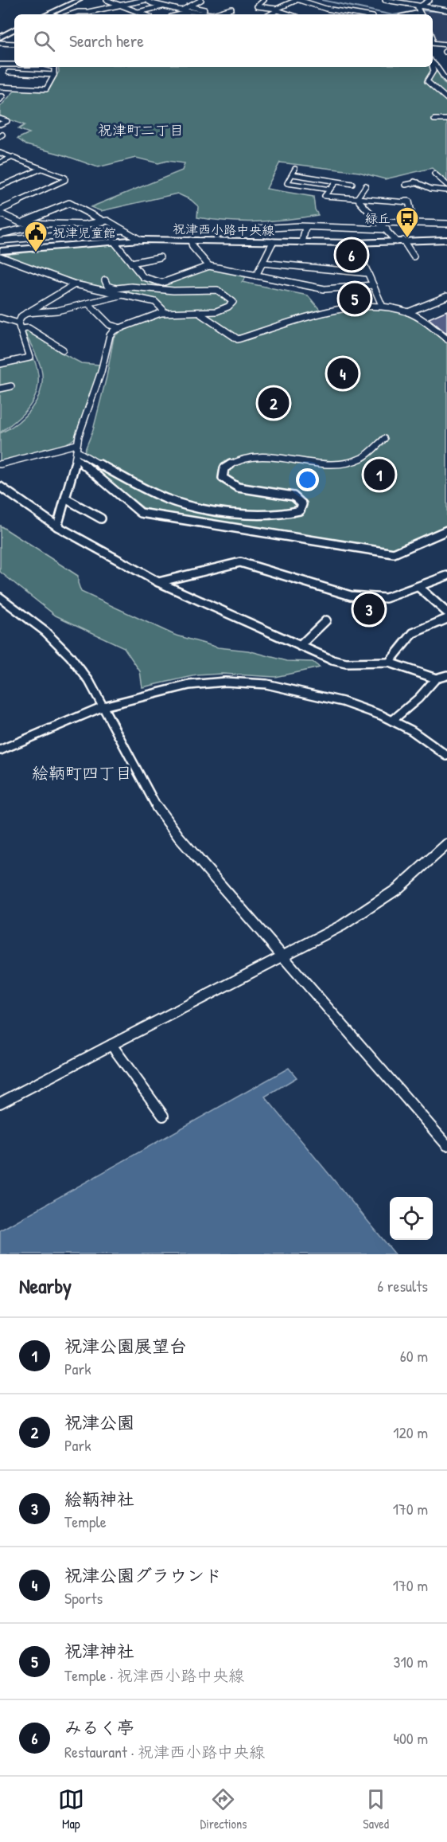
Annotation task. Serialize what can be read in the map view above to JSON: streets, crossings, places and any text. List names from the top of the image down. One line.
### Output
{"streets":{"main road":["祝津西小路中央線"]},"districts":["祝津町二丁目","絵鞆町四丁目"],"places":{"bus stop":["緑丘"],"public building":["祝津児童館"]},"page":{"search":"Search here","pins":["6","5","4","2","1","3"],"heading":["Nearby","6 results"],"list":[{"mark":"1","name":"祝津公園展望台","note":"Park","value":"60 m"},{"mark":"2","name":"祝津公園","note":"Park","value":"120 m"},{"mark":"3","name":"絵鞆神社","note":"Temple","value":"170 m"},{"mark":"4","name":"祝津公園グラウンド","note":"Sports","value":"170 m"},{"mark":"5","name":"祝津神社","note":"Temple · 祝津西小路中央線","value":"310 m"},{"mark":"6","name":"みるく亭","note":"Restaurant · 祝津西小路中央線","value":"400 m"}],"nav":["Map","Directions","Saved"]}}
